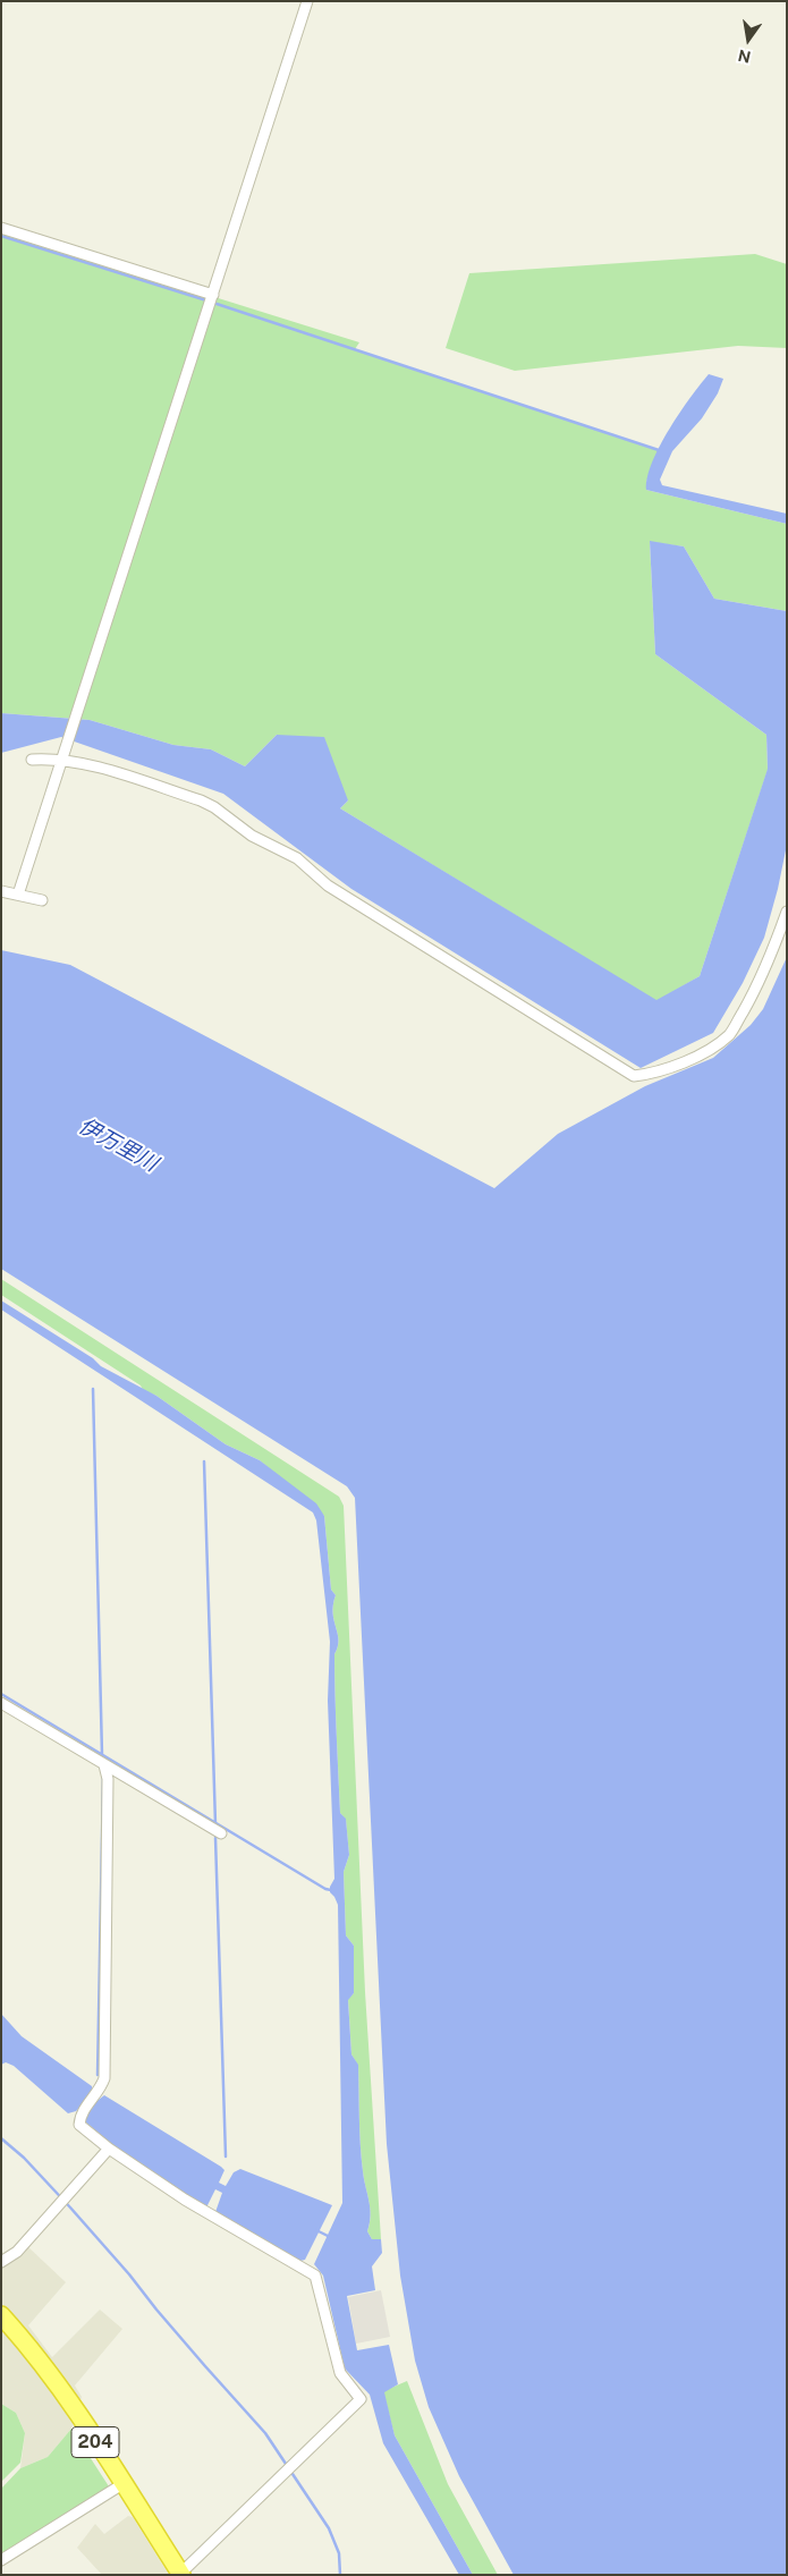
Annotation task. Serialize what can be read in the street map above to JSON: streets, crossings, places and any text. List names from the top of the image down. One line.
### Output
{"streets":{"highway":["204"]},"water":["伊万里川"],"north":"bottom"}
